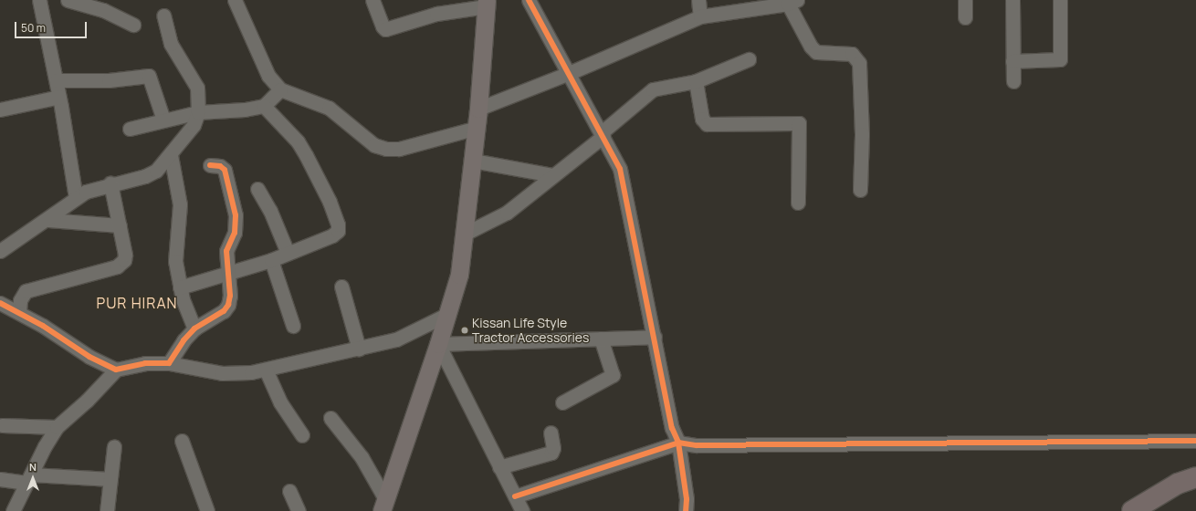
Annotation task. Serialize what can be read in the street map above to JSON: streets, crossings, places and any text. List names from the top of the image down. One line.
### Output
{"districts":["PUR HIRAN"],"places":["Kissan Life Style Tractor Accessories"],"scale_bar":"50 m","north":"top"}
